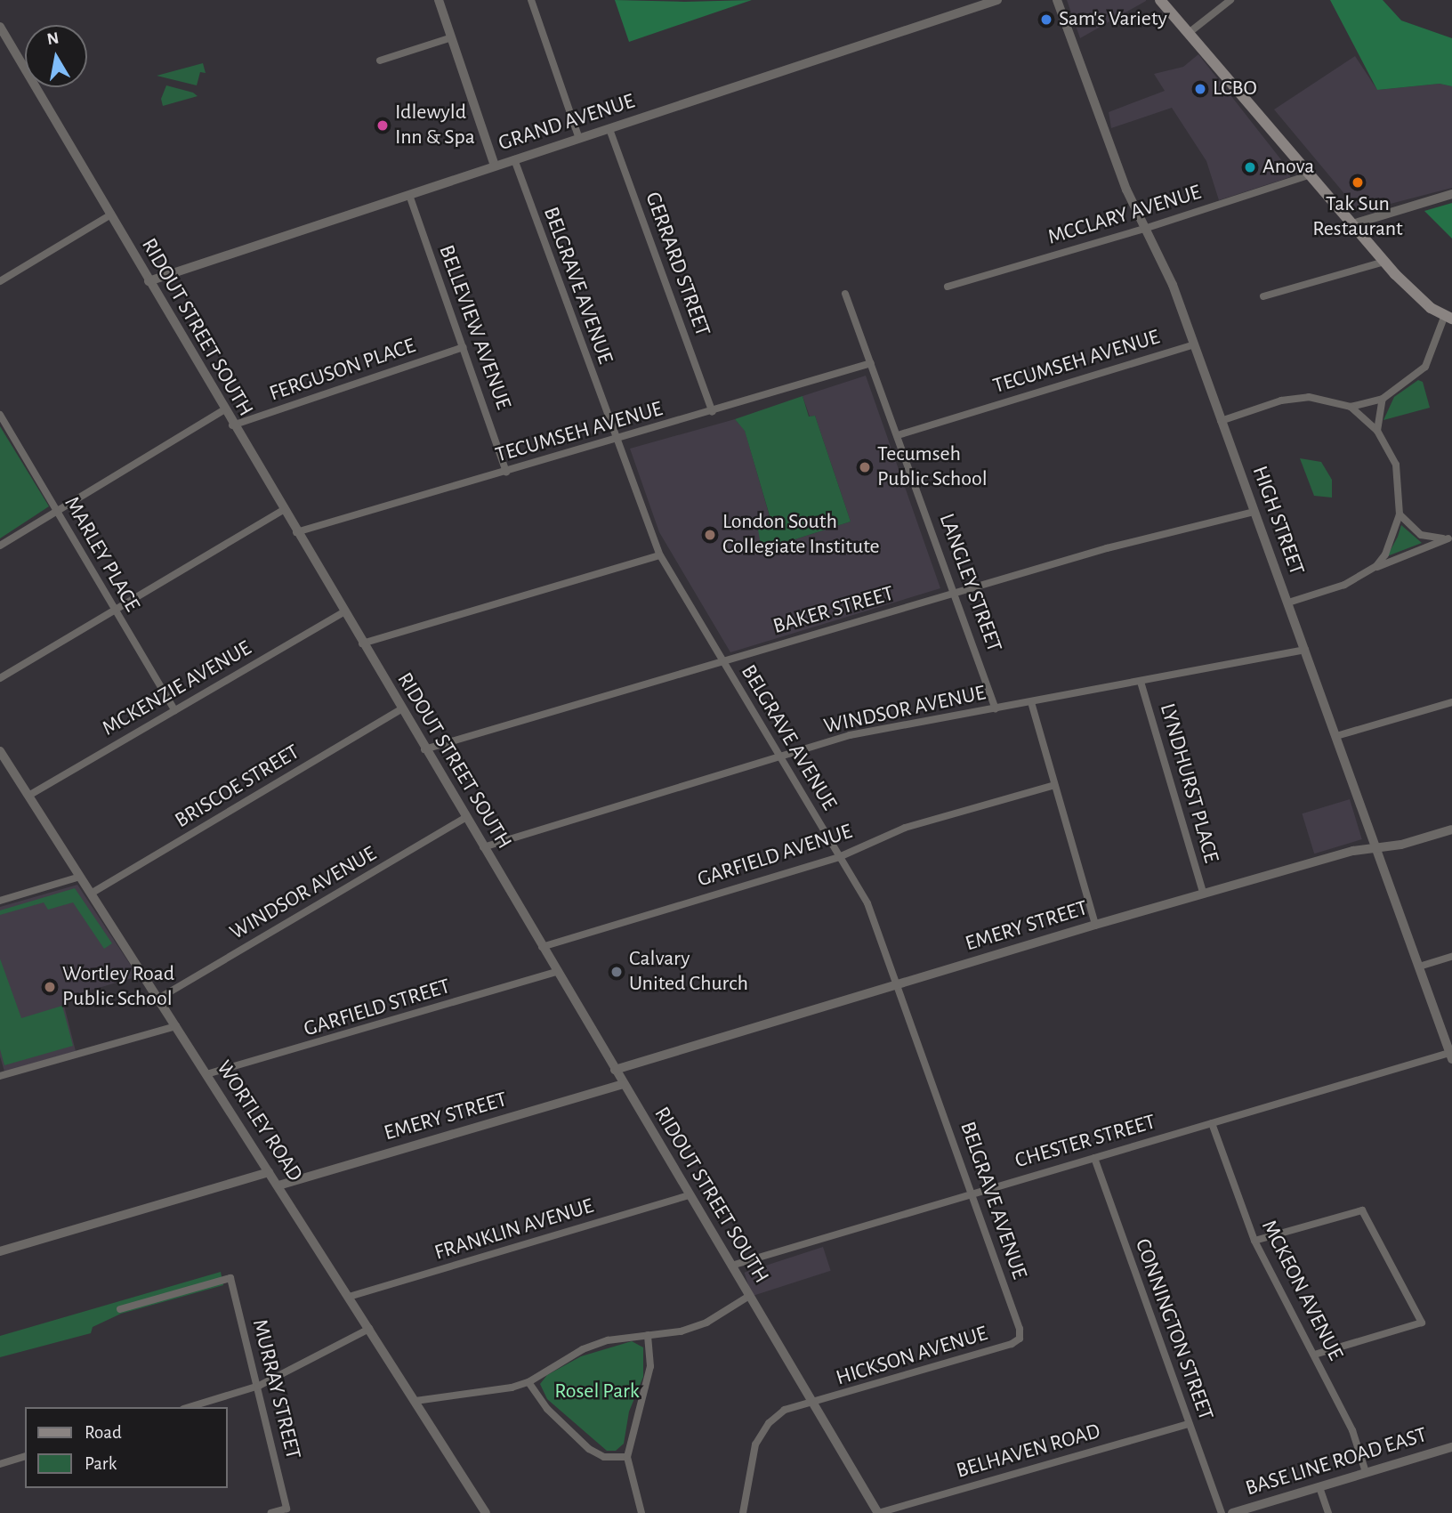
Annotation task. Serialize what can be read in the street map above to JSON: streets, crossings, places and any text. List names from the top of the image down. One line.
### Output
{"streets":{"street":["GRAND AVENUE","MCCLARY AVENUE","GERRARD STREET","BELGRAVE AVENUE","RIDOUT STREET SOUTH","BELLEVIEW AVENUE","TECUMSEH AVENUE","FERGUSON PLACE","HIGH STREET","MARLEY PLACE","LANGLEY STREET","BAKER STREET","MCKENZIE AVENUE","WINDSOR AVENUE","LYNDHURST PLACE","BRISCOE STREET","GARFIELD AVENUE","EMERY STREET","GARFIELD STREET","WORTLEY ROAD","CHESTER STREET","FRANKLIN AVENUE","MCKEON AVENUE","CONNINGTON STREET","HICKSON AVENUE","MURRAY STREET","BELHAVEN ROAD","BASE LINE ROAD EAST"]},"crossings":[["GRAND AVENUE","GERRARD STREET"],["GRAND AVENUE","BELGRAVE AVENUE"],["GRAND AVENUE","RIDOUT STREET SOUTH"],["GRAND AVENUE","BELLEVIEW AVENUE"],["MCCLARY AVENUE","HIGH STREET"],["GERRARD STREET","TECUMSEH AVENUE"],["BELGRAVE AVENUE","TECUMSEH AVENUE"],["BELGRAVE AVENUE","BAKER STREET"],["BELGRAVE AVENUE","WINDSOR AVENUE"],["BELGRAVE AVENUE","GARFIELD AVENUE"],["BELGRAVE AVENUE","EMERY STREET"],["BELGRAVE AVENUE","CHESTER STREET"],["BELGRAVE AVENUE","HICKSON AVENUE"],["RIDOUT STREET SOUTH","TECUMSEH AVENUE"],["RIDOUT STREET SOUTH","FERGUSON PLACE"],["RIDOUT STREET SOUTH","BAKER STREET"],["RIDOUT STREET SOUTH","MCKENZIE AVENUE"],["RIDOUT STREET SOUTH","WINDSOR AVENUE"],["RIDOUT STREET SOUTH","BRISCOE STREET"],["RIDOUT STREET SOUTH","GARFIELD AVENUE"],["RIDOUT STREET SOUTH","EMERY STREET"],["RIDOUT STREET SOUTH","GARFIELD STREET"],["RIDOUT STREET SOUTH","CHESTER STREET"],["RIDOUT STREET SOUTH","FRANKLIN AVENUE"],["RIDOUT STREET SOUTH","HICKSON AVENUE"],["RIDOUT STREET SOUTH","BELHAVEN ROAD"],["BELLEVIEW AVENUE","TECUMSEH AVENUE"],["BELLEVIEW AVENUE","FERGUSON PLACE"],["TECUMSEH AVENUE","HIGH STREET"],["TECUMSEH AVENUE","LANGLEY STREET"],["HIGH STREET","BAKER STREET"],["HIGH STREET","WINDSOR AVENUE"],["HIGH STREET","EMERY STREET"],["HIGH STREET","CHESTER STREET"],["MARLEY PLACE","MCKENZIE AVENUE"],["LANGLEY STREET","BAKER STREET"],["LANGLEY STREET","WINDSOR AVENUE"],["MCKENZIE AVENUE","WORTLEY ROAD"],["WINDSOR AVENUE","LYNDHURST PLACE"],["WINDSOR AVENUE","WORTLEY ROAD"],["LYNDHURST PLACE","EMERY STREET"],["BRISCOE STREET","WORTLEY ROAD"],["EMERY STREET","WORTLEY ROAD"],["GARFIELD STREET","WORTLEY ROAD"],["WORTLEY ROAD","FRANKLIN AVENUE"],["CHESTER STREET","MCKEON AVENUE"],["CHESTER STREET","CONNINGTON STREET"],["MCKEON AVENUE","BASE LINE ROAD EAST"],["CONNINGTON STREET","BELHAVEN ROAD"]],"parks":["Rosel Park"],"places":["Sam's Variety","LCBO","Idlewyld Inn & Spa","Anova","Tak Sun Restaurant","Tecumseh Public School","London South Collegiate Institute","Calvary United Church","Wortley Road Public School"],"legend":["Road","Park"],"north":"top"}
